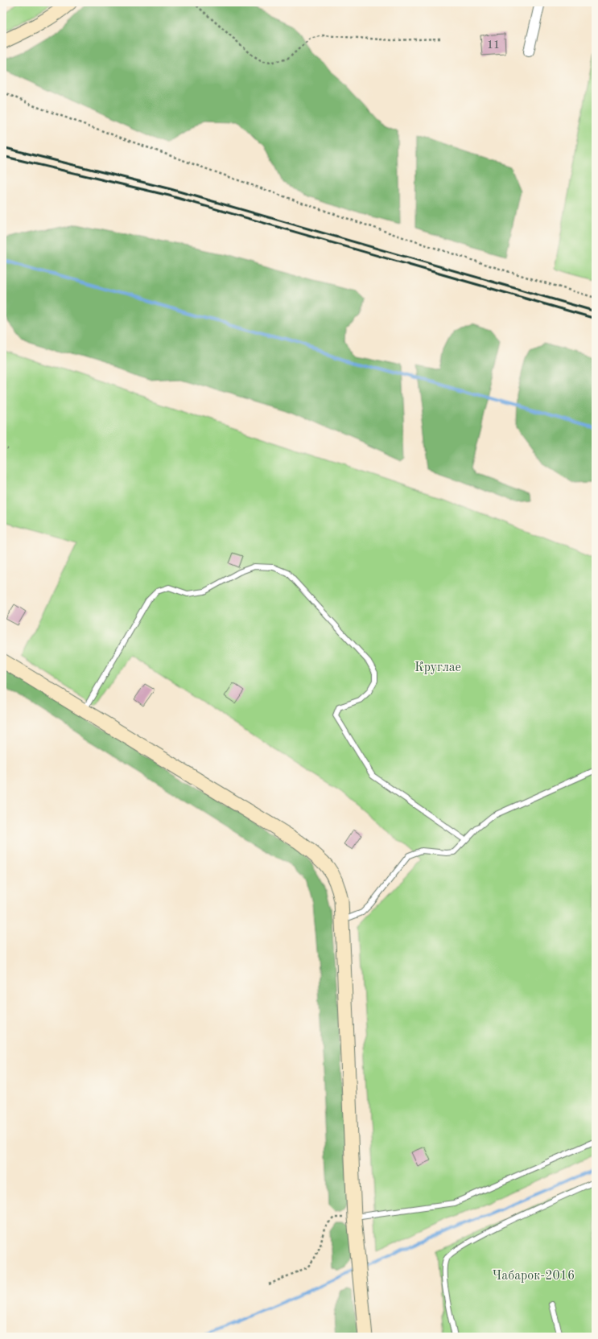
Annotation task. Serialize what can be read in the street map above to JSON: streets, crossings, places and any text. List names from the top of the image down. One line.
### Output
{"parks":["Круглае","Чабарок-2016"],"house_numbers":["11"]}
